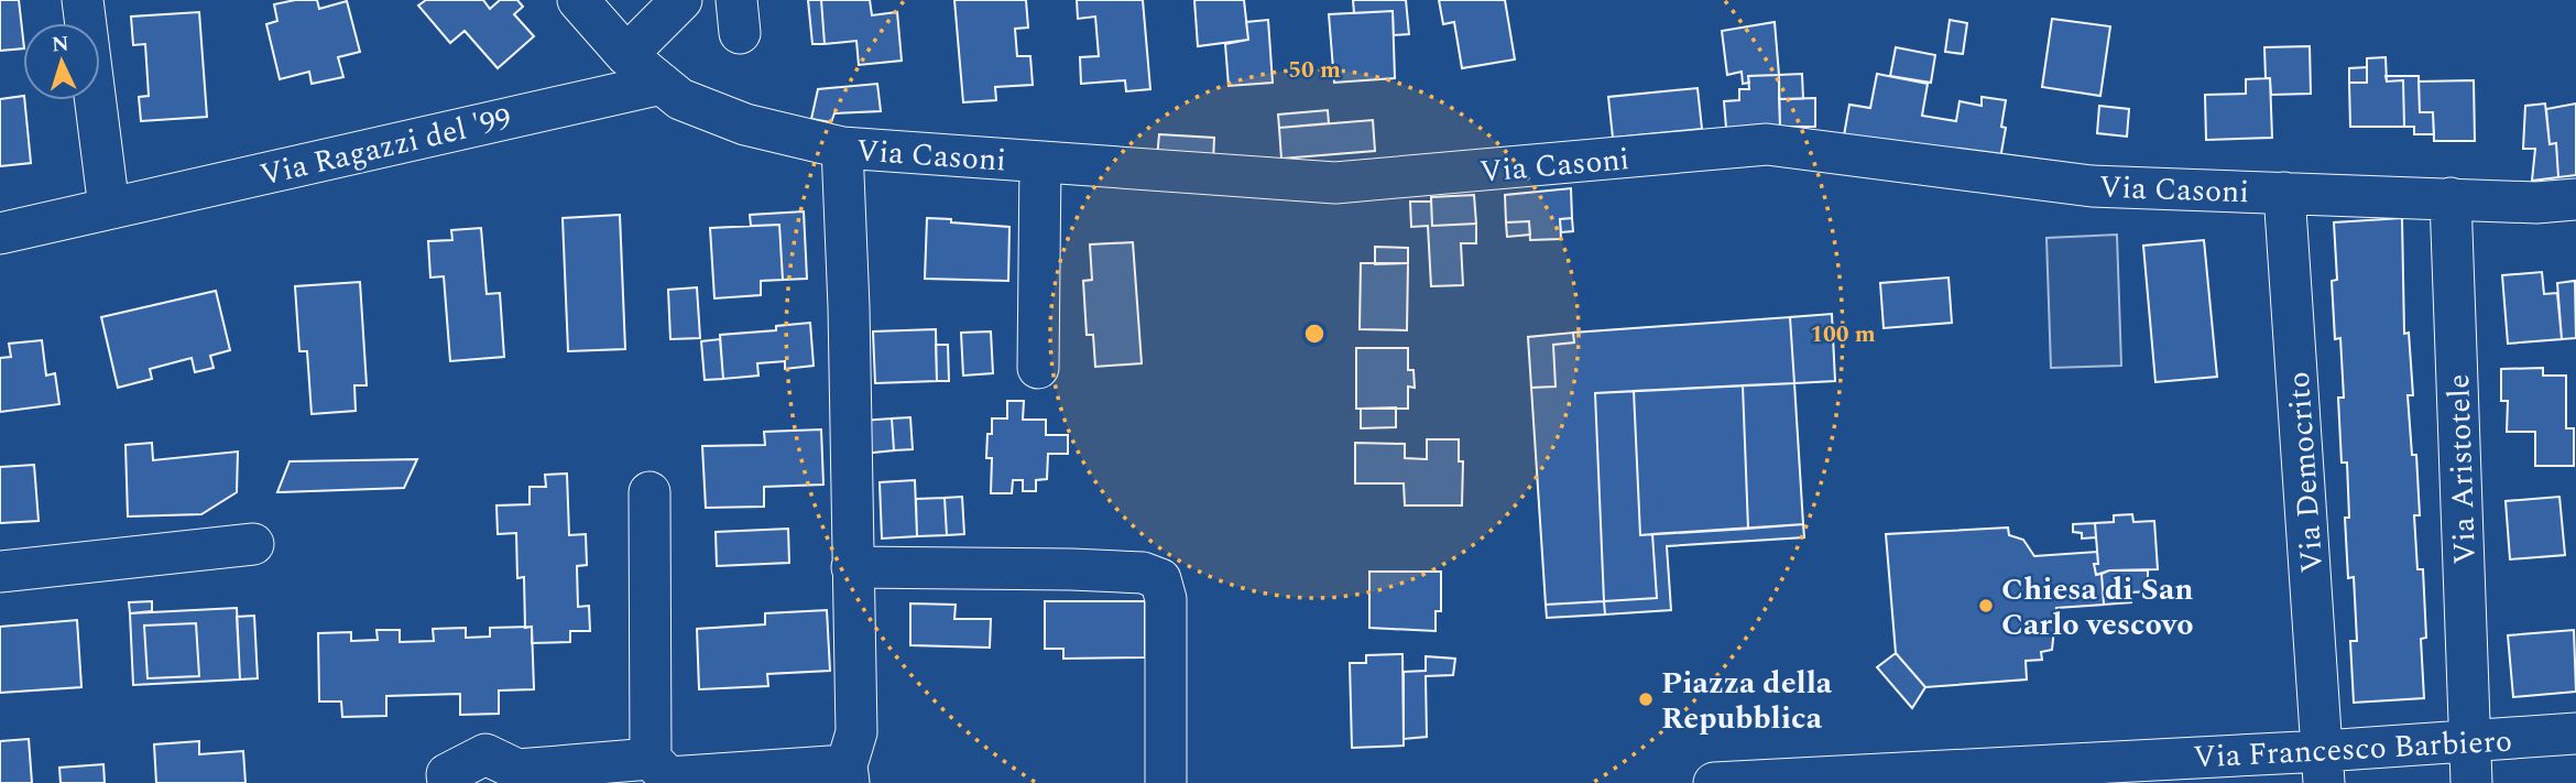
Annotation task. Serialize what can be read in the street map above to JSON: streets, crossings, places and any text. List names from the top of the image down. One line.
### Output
{"streets":{"street":["Via Ragazzi del '99","Via Casoni","Via Aristotele","Via Democrito","Via Francesco Barbiero"]},"crossings":[["Via Ragazzi del '99","Via Casoni"],["Via Casoni","Via Aristotele"],["Via Casoni","Via Democrito"],["Via Aristotele","Via Francesco Barbiero"],["Via Democrito","Via Francesco Barbiero"]],"places":["Chiesa di San Carlo vescovo","Piazza della Repubblica"],"north":"top","rings":["50 m","100 m"]}
